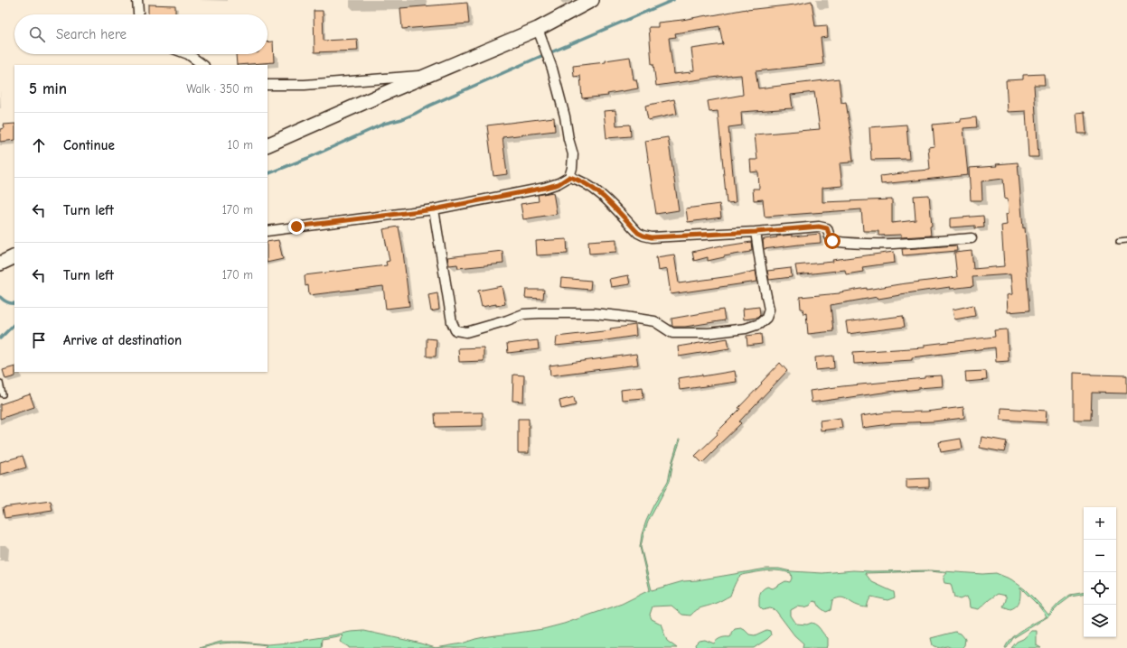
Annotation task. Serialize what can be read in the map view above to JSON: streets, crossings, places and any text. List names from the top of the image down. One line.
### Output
{"page":{"search":"Search here","heading":["5 min","Walk · 350 m"],"list":[["Continue","10 m"],["Turn left","170 m"],["Turn left","170 m"],"Arrive at destination"],"map_buttons":["+","−"]}}
